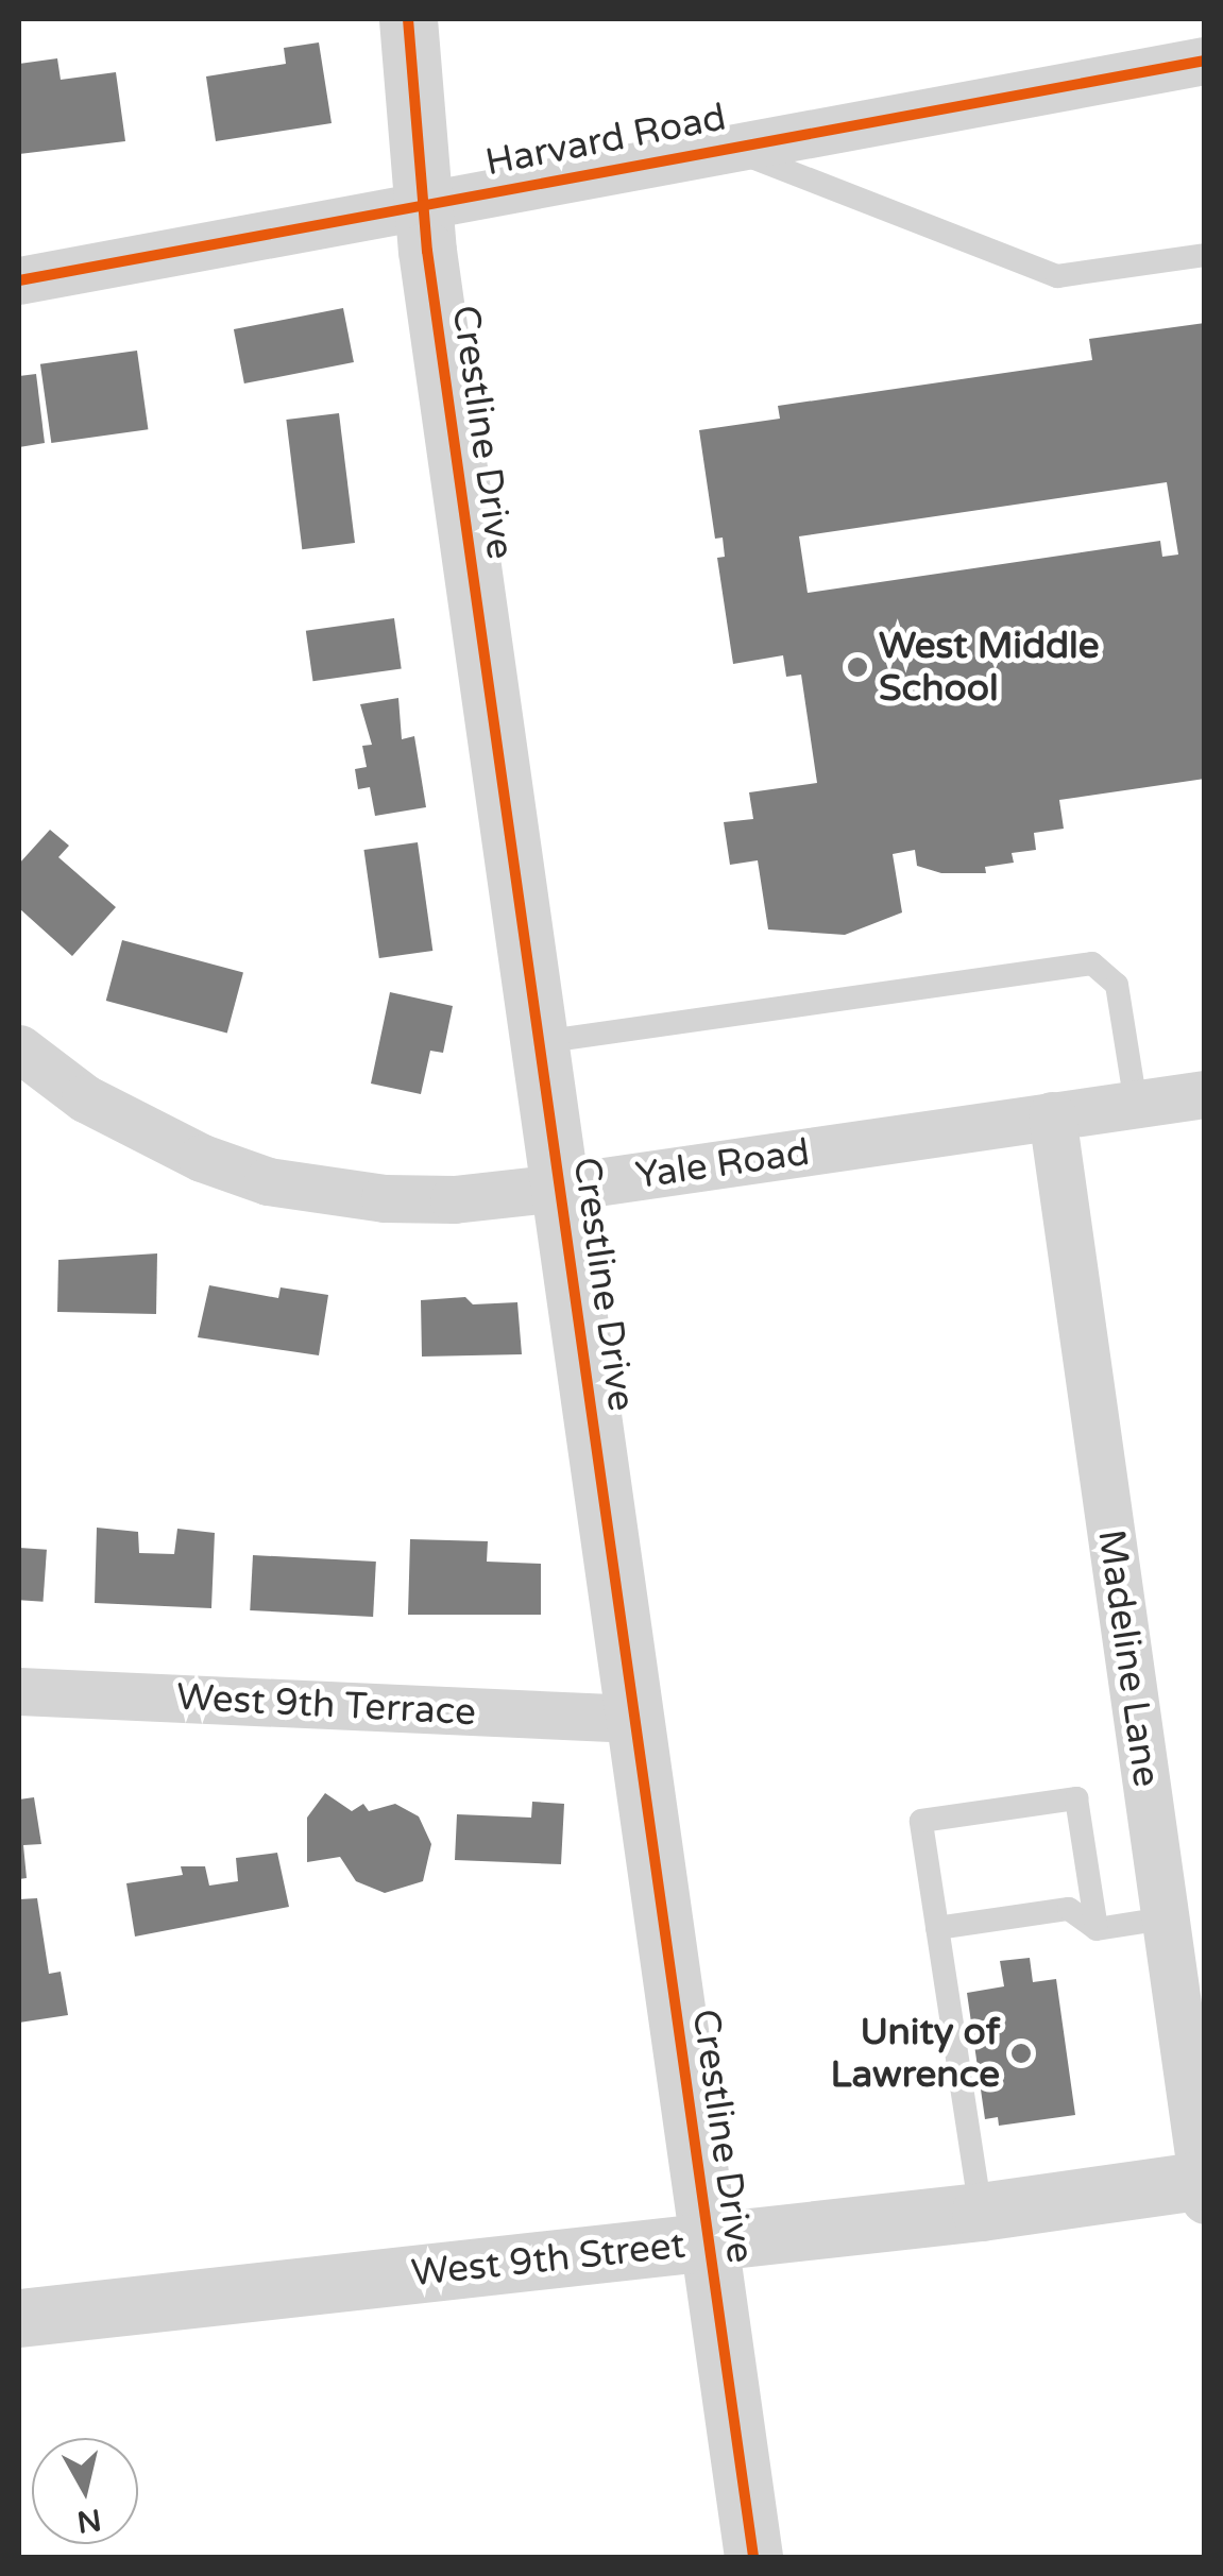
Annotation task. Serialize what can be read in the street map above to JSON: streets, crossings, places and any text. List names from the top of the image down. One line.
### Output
{"streets":{"street":["Harvard Road","Crestline Drive","Yale Road","Madeline Lane","West 9th Terrace","West 9th Street"]},"crossings":[["Harvard Road","Crestline Drive"],["Crestline Drive","Yale Road"],["Crestline Drive","West 9th Terrace"],["Crestline Drive","West 9th Street"],["Yale Road","Madeline Lane"],["Madeline Lane","West 9th Street"]],"places":["West Middle School","Unity of Lawrence"],"north":"bottom"}
